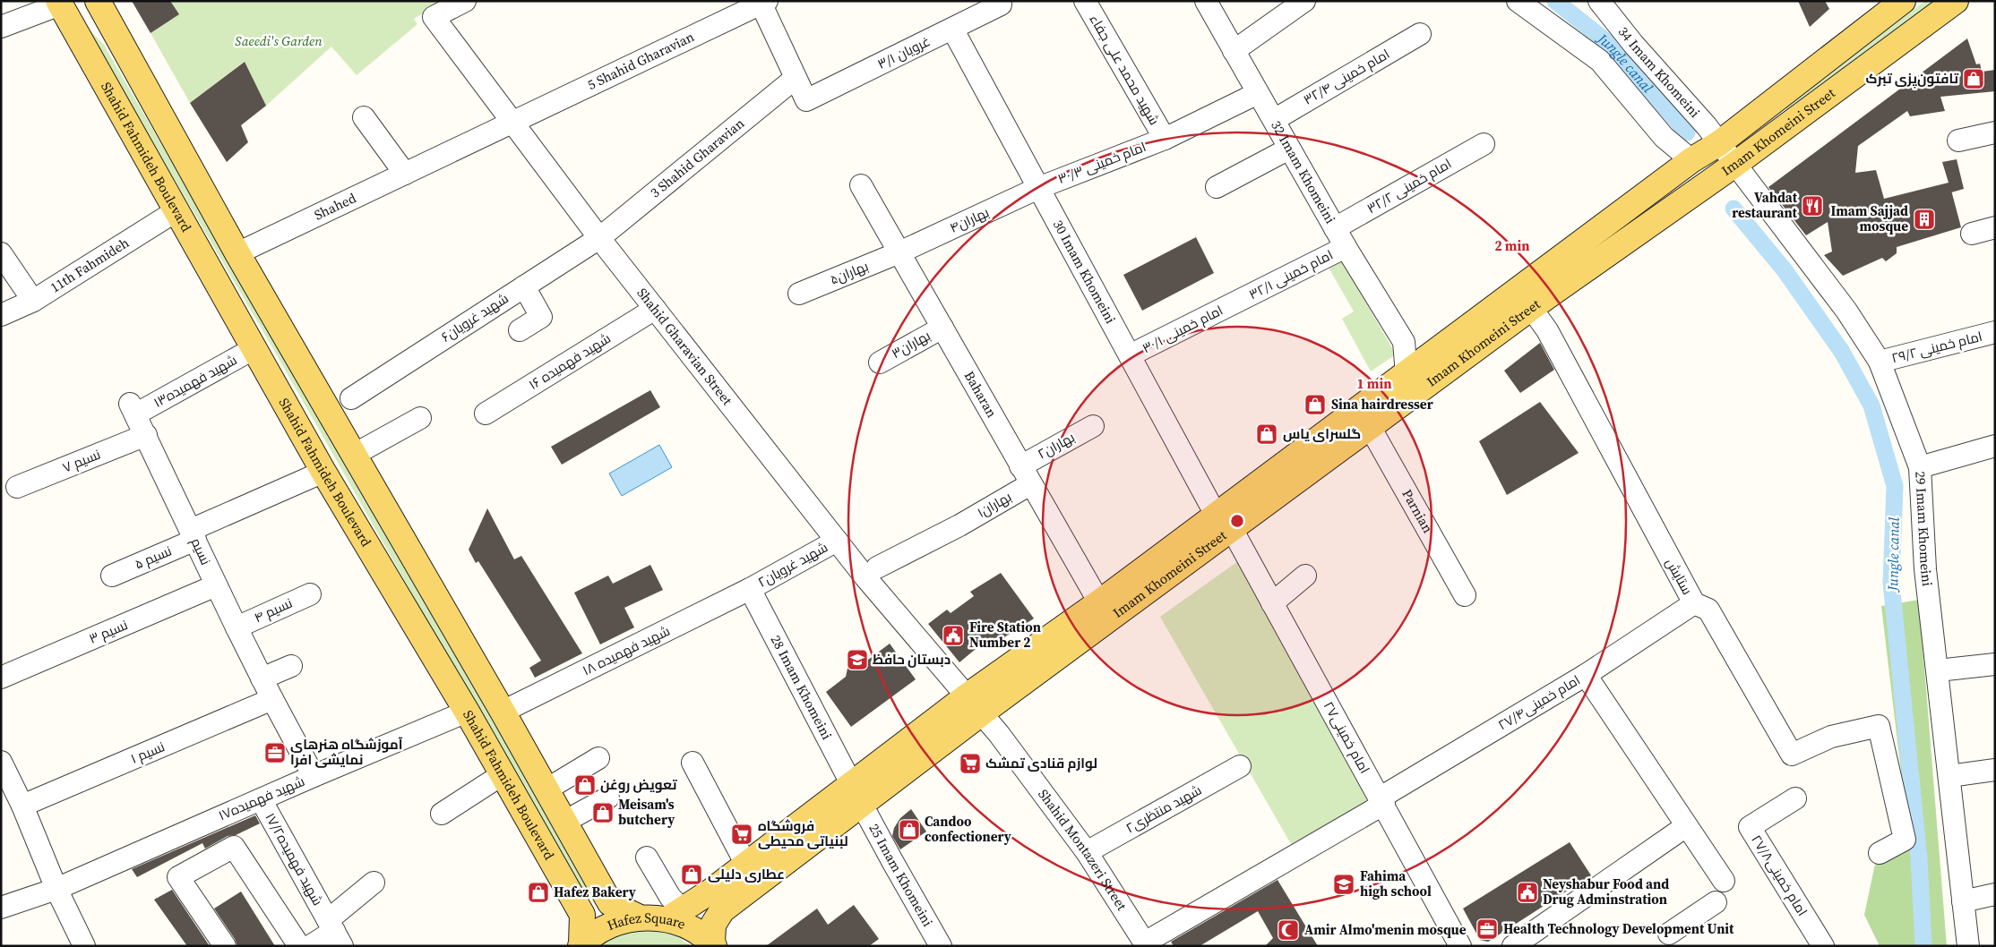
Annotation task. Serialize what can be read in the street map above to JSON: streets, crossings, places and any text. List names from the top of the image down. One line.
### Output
{"streets":{"main road":["Imam Khomeini Street","Shahid Fahmideh Boulevard","Hafez Square"],"street":["غرویان ۳/۱","5 Shahid Gharavian","شهید محمد علی جفاء","34 Imam Khomeini","امام خمینی ۳۲/۴","3 Shahid Gharavian","امام خمینی ۳۰/۳","32 Imam Khomeini","امام خمینی ۳۲/۲","Shahed","بهاران۴","11th Fahmideh","30 Imam Khomeini","بهاران۵","امام خمینی ۳۲/۱","شهید غرویان۶","امام خمینی ۳۰/۱","بهاران۳","Shahid Gharavian Street","امام خمینی ۲۹/۲","شهید فهمیده ۱۶","شهید فهمیده۱۳","Baharan","بهاران۲","نسیم ۷","بهاران۱","Parnian","29 Imam Khomeini","نسیم","نسیم ۵","شهید غرویان۲","ستایش","نسیم ۴","نسیم ۳","شهید فهمیده ۱۸","28 Imam Khomeini","امام خمینی۲۷/۴","امام خمینی۲۷","نسیم ۱","شهید فهمیده۱۷","شهید منتظری۲","Shahid Montazeri Street","شهید فهمیده۱۷/۲","25 Imam Khomeini","امام خمینی۲۷/۸"]},"crossings":[["غرویان ۳/۱","3 Shahid Gharavian"],["غرویان ۳/۱","30 Imam Khomeini"],["5 Shahid Gharavian","Shahed"],["5 Shahid Gharavian","Shahid Gharavian Street"],["شهید محمد علی جفاء","امام خمینی ۳۰/۳"],["34 Imam Khomeini","Imam Khomeini Street"],["34 Imam Khomeini","29 Imam Khomeini"],["امام خمینی ۳۲/۴","32 Imam Khomeini"],["Imam Khomeini Street","30 Imam Khomeini"],["Imam Khomeini Street","Shahid Gharavian Street"],["Imam Khomeini Street","Baharan"],["Imam Khomeini Street","Parnian"],["Imam Khomeini Street","29 Imam Khomeini"],["Imam Khomeini Street","ستایش"],["Imam Khomeini Street","28 Imam Khomeini"],["Imam Khomeini Street","امام خمینی۲۷"],["Imam Khomeini Street","Shahid Montazeri Street"],["Imam Khomeini Street","25 Imam Khomeini"],["Imam Khomeini Street","Hafez Square"],["Shahid Fahmideh Boulevard","11th Fahmideh"],["Shahid Fahmideh Boulevard","شهید فهمیده۱۳"],["Shahid Fahmideh Boulevard","نسیم ۵"],["Shahid Fahmideh Boulevard","شهید فهمیده۱۷"],["Shahid Fahmideh Boulevard","Hafez Square"],["3 Shahid Gharavian","شهید غرویان۶"],["3 Shahid Gharavian","Shahid Gharavian Street"],["امام خمینی ۳۰/۳","32 Imam Khomeini"],["امام خمینی ۳۰/۳","بهاران۴"],["امام خمینی ۳۰/۳","30 Imam Khomeini"],["32 Imam Khomeini","امام خمینی ۳۲/۲"],["32 Imam Khomeini","امام خمینی ۳۲/۱"],["بهاران۴","30 Imam Khomeini"],["بهاران۴","بهاران۵"],["بهاران۴","Baharan"],["30 Imam Khomeini","امام خمینی ۳۰/۱"],["30 Imam Khomeini","امام خمینی۲۷"],["بهاران۵","Baharan"],["امام خمینی ۳۲/۱","امام خمینی ۳۰/۱"],["شهید غرویان۶","Shahid Gharavian Street"],["بهاران۳","Baharan"],["Shahid Gharavian Street","شهید فهمیده ۱۶"],["Shahid Gharavian Street","شهید غرویان۲"],["Shahid Gharavian Street","Shahid Montazeri Street"],["امام خمینی ۲۹/۲","29 Imam Khomeini"],["شهید فهمیده۱۳","نسیم"],["Baharan","بهاران۲"],["Baharan","بهاران۱"],["بهاران۲","بهاران۱"],["نسیم ۷","نسیم"],["نسیم","نسیم ۵"],["نسیم","نسیم ۴"],["نسیم","نسیم ۳"],["نسیم","نسیم ۱"],["نسیم","شهید فهمیده۱۷"],["شهید غرویان۲","شهید فهمیده ۱۸"],["شهید غرویان۲","28 Imam Khomeini"],["ستایش","امام خمینی۲۷/۴"],["شهید فهمیده ۱۸","28 Imam Khomeini"],["28 Imam Khomeini","25 Imam Khomeini"],["امام خمینی۲۷/۴","امام خمینی۲۷"],["امام خمینی۲۷/۴","Shahid Montazeri Street"],["شهید فهمیده۱۷","شهید فهمیده۱۷/۲"],["شهید منتظری۲","Shahid Montazeri Street"]],"water":["Jungle canal"],"parks":["Saeedi's Garden"],"places":{"shop":["تافتون‌پزی تبرک","Sina hairdresser","گلسرای یاس","تعویض روغن","Meisam's butchery","Candoo confectionery","عطاری دلیلی","Hafez Bakery"],"restaurant":["Vahdat restaurant"],"building":["Imam Sajjad mosque"],"public building":["Fire Station Number 2","Neyshabur Food and Drug Adminstration"],"school or university":["دبستان حافظ","Fahima high school"],"office":["آموزشگاه هنرهای نمایشی افرا","Health Technology Development Unit"],"supermarket":["لوازم قنادی تمشک","فروشگاه لبنیاتی محیطی"],"mosque":["Amir Almo'menin mosque"]},"rings":["2 min","1 min"]}
